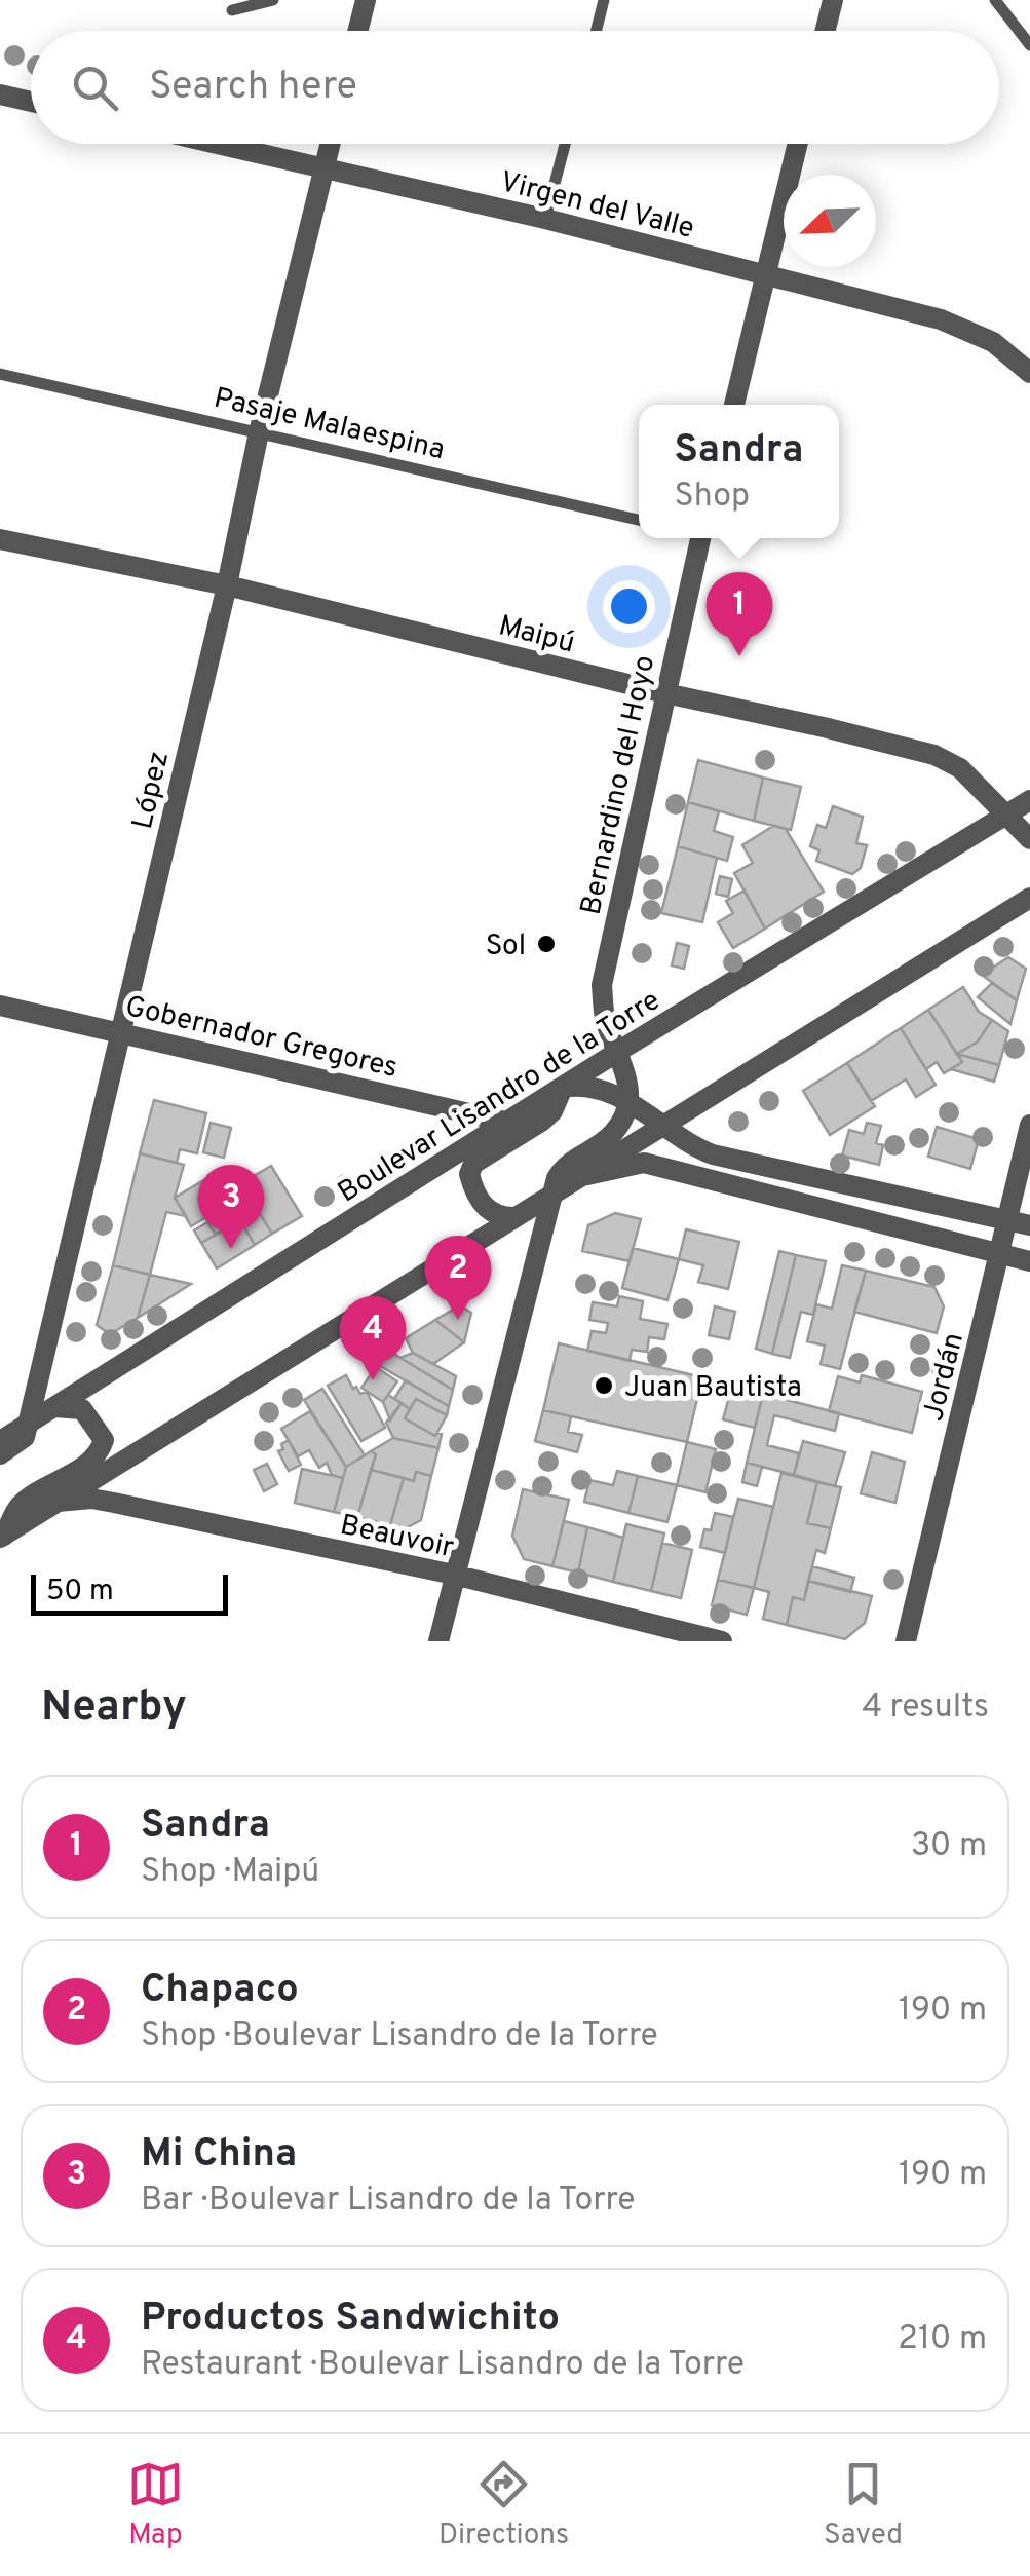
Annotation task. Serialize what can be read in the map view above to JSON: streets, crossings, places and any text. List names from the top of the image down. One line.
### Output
{"streets":{"street":["Virgen del Valle","Maipú","Bernardino del Hoyo","López","Gobernador Gregores","Boulevar Lisandro de la Torre","Jordán","Beauvoir"],"lane":["Pasaje Malaespina"]},"crossings":[["Virgen del Valle","López"],["Pasaje Malaespina","López"],["Maipú","Bernardino del Hoyo"],["Maipú","López"],["Maipú","Boulevar Lisandro de la Torre"],["Bernardino del Hoyo","Boulevar Lisandro de la Torre"],["López","Gobernador Gregores"],["López","Boulevar Lisandro de la Torre"],["Gobernador Gregores","Boulevar Lisandro de la Torre"]],"places":["Sol","Juan Bautista"],"scale_bar":"50 m","north":"bottom left","page":{"search":"Search here","popup":["Sandra","Shop"],"pins":["1","3","2","4"],"scale":"50 m","heading":["Nearby","4 results"],"list":[{"mark":"1","name":"Sandra","note":"Shop · Maipú","value":"30 m"},{"mark":"2","name":"Chapaco","note":"Shop · Boulevar Lisandro de la Torre","value":"190 m"},{"mark":"3","name":"Mi China","note":"Bar · Boulevar Lisandro de la Torre","value":"190 m"},{"mark":"4","name":"Productos Sandwichito","note":"Restaurant · Boulevar Lisandro de la Torre","value":"210 m"}],"nav":["Map","Directions","Saved"]}}
